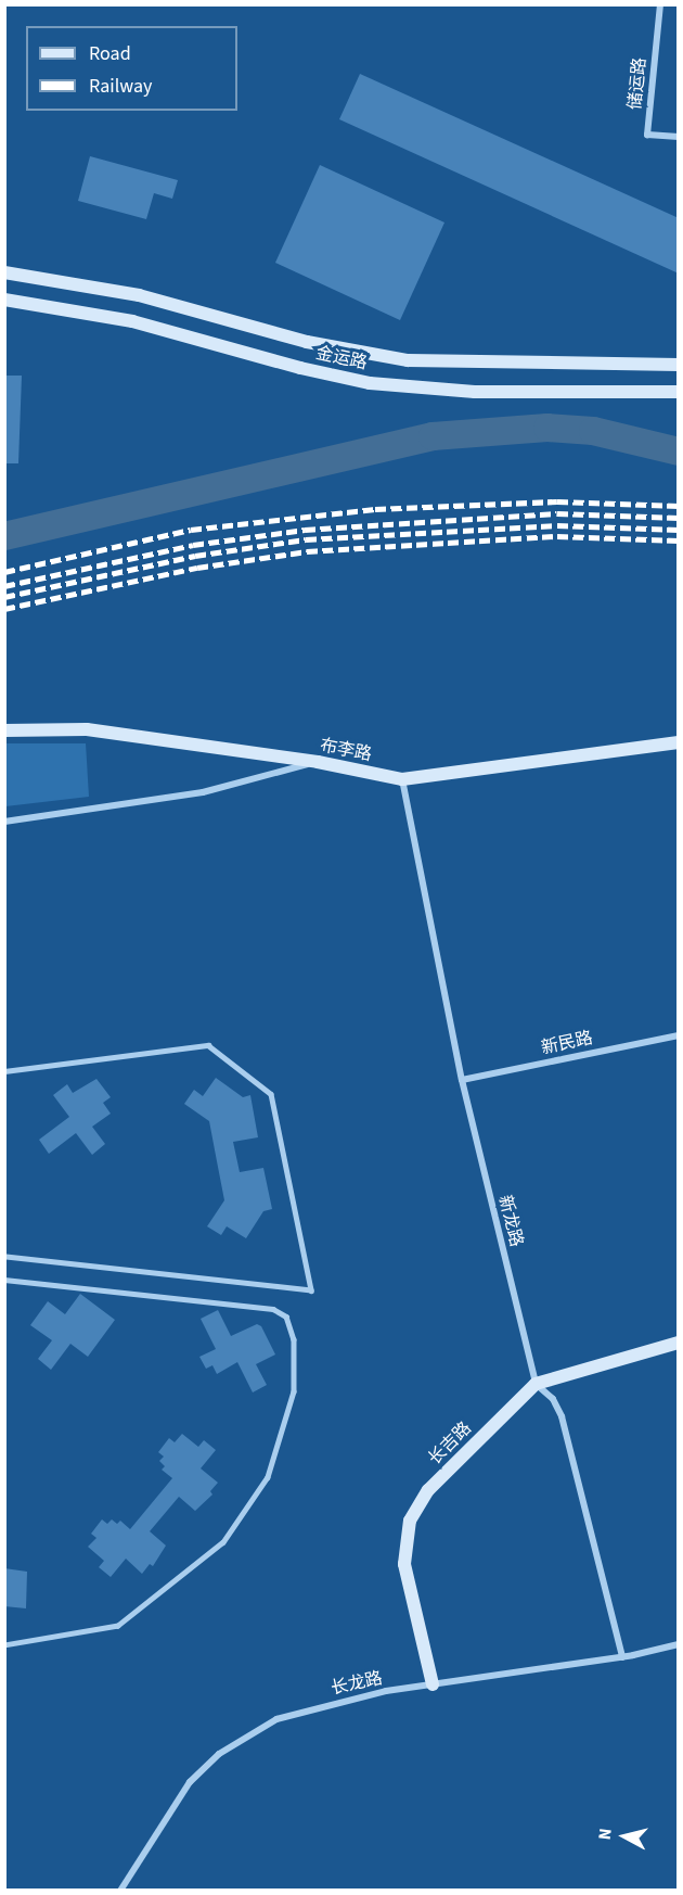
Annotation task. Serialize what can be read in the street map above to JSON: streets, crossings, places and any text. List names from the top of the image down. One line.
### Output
{"streets":{"main road":["金运路","布李路","长吉路"],"street":["储运路","新民路","新龙路","长龙路"]},"crossings":[["布李路","新龙路"],["新民路","新龙路"],["新龙路","长吉路"],["新龙路","长龙路"],["长吉路","长龙路"]],"legend":["Road","Railway"],"north":"left"}
